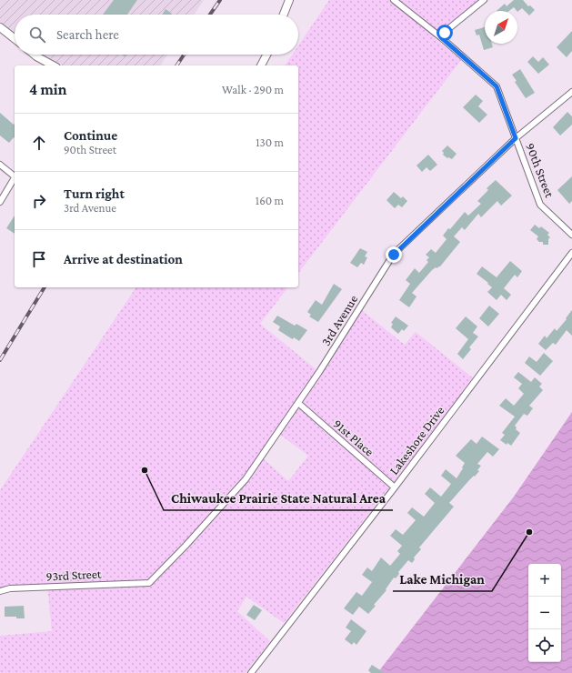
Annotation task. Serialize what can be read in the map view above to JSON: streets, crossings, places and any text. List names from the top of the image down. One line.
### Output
{"streets":{"street":["90th Street","3rd Avenue","91st Place","Lakeshore Drive","93rd Street"]},"crossings":[["90th Street","3rd Avenue"],["3rd Avenue","91st Place"],["3rd Avenue","93rd Street"],["91st Place","Lakeshore Drive"]],"places":["Chiwaukee Prairie State Natural Area","Lake Michigan"],"north":"top right","page":{"search":"Search here","heading":["4 min","Walk · 290 m"],"list":[["Continue","90th Street","130 m"],["Turn right","3rd Avenue","160 m"],"Arrive at destination"],"map_buttons":["+","−"]}}
